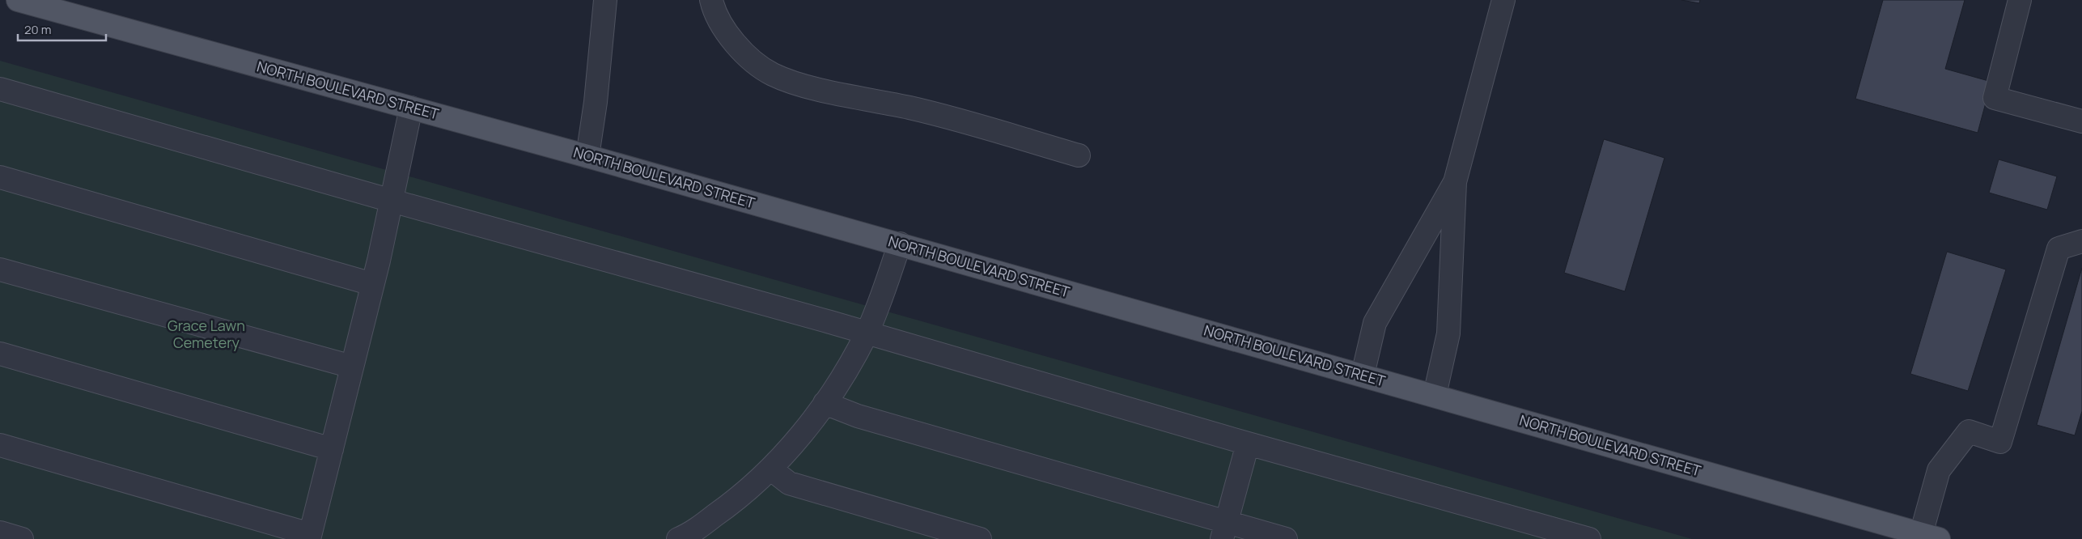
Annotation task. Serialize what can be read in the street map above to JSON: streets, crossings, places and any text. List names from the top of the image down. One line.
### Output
{"streets":{"main road":["NORTH BOULEVARD STREET"]},"parks":["Grace Lawn Cemetery"],"scale_bar":"20 m"}
